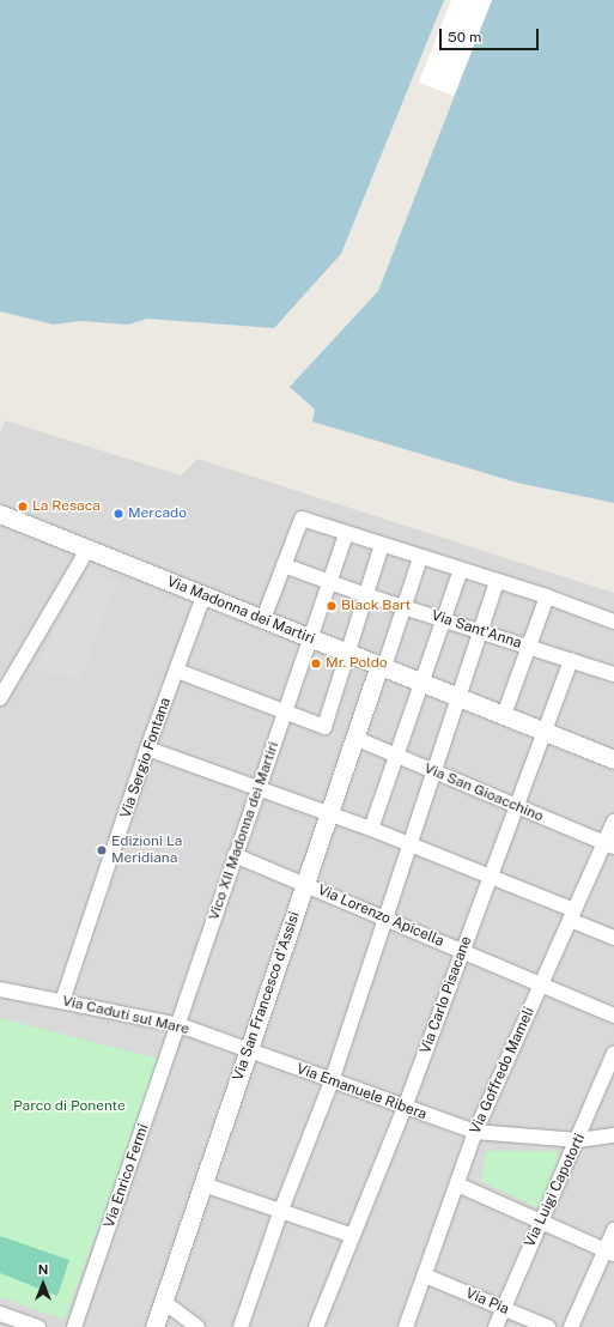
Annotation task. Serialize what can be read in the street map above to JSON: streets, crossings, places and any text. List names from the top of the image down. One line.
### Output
{"streets":{"street":["Via Madonna dei Martiri","Via Sant'Anna","Via Sergio Fontana","Via San Gioacchino","Vico XII Madonna dei Martiri","Via Lorenzo Apicella","Via Carlo Pisacane","Via San Francesco d'Assisi","Via Caduti sul Mare","Via Goffredo Mameli","Via Emanuele Ribera","Via Enrico Fermi","Via Luigi Capotorti","Via Pia"]},"crossings":[["Via Madonna dei Martiri","Via Sergio Fontana"],["Via Madonna dei Martiri","Vico XII Madonna dei Martiri"],["Via Madonna dei Martiri","Via Carlo Pisacane"],["Via Madonna dei Martiri","Via San Francesco d'Assisi"],["Via Sant'Anna","Vico XII Madonna dei Martiri"],["Via Sant'Anna","Via Carlo Pisacane"],["Via Sergio Fontana","Via Caduti sul Mare"],["Via San Gioacchino","Via Carlo Pisacane"],["Via San Gioacchino","Via San Francesco d'Assisi"],["Via San Gioacchino","Via Goffredo Mameli"],["Vico XII Madonna dei Martiri","Via Lorenzo Apicella"],["Vico XII Madonna dei Martiri","Via Caduti sul Mare"],["Vico XII Madonna dei Martiri","Via Enrico Fermi"],["Via Lorenzo Apicella","Via Carlo Pisacane"],["Via Lorenzo Apicella","Via San Francesco d'Assisi"],["Via Lorenzo Apicella","Via Goffredo Mameli"],["Via Carlo Pisacane","Via Emanuele Ribera"],["Via San Francesco d'Assisi","Via Caduti sul Mare"],["Via San Francesco d'Assisi","Via Emanuele Ribera"],["Via Caduti sul Mare","Via Emanuele Ribera"],["Via Caduti sul Mare","Via Enrico Fermi"],["Via Goffredo Mameli","Via Emanuele Ribera"],["Via Goffredo Mameli","Via Pia"],["Via Emanuele Ribera","Via Luigi Capotorti"],["Via Luigi Capotorti","Via Pia"]],"parks":["Parco di Ponente"],"places":["La Resaca","Mercado","Black Bart","Mr. Poldo","Edizioni La Meridiana"],"scale_bar":"50 m","north":"top"}
